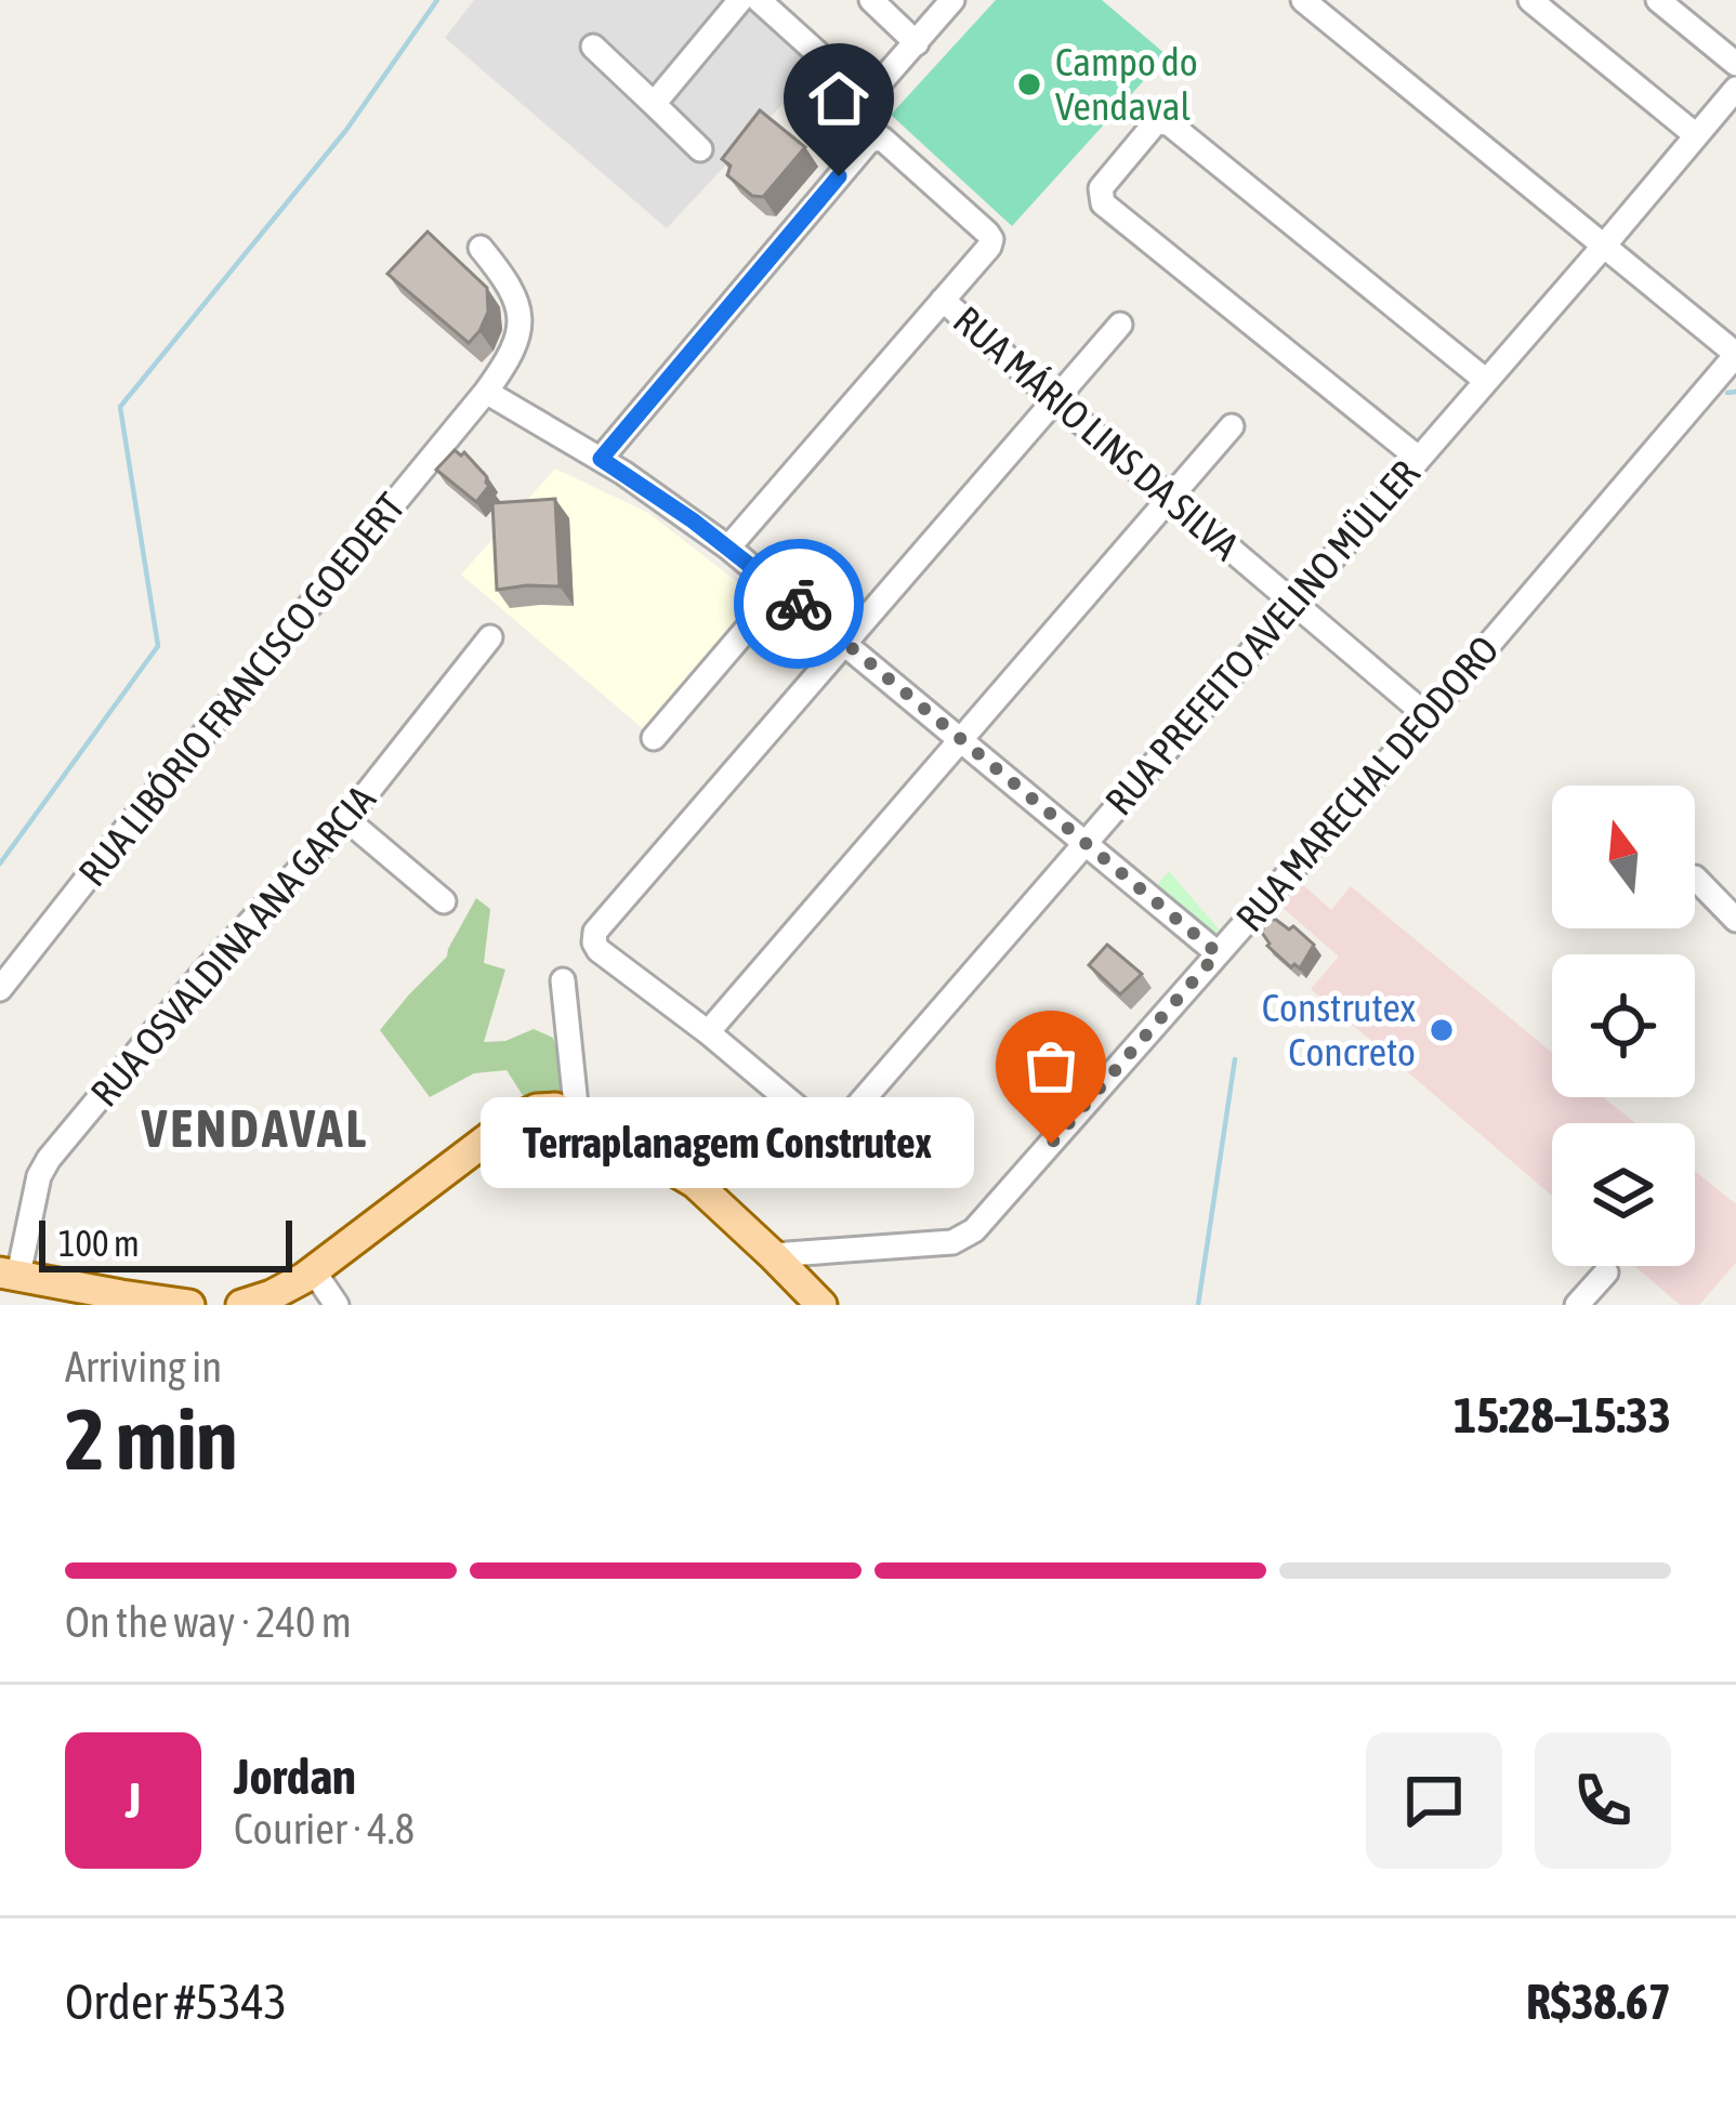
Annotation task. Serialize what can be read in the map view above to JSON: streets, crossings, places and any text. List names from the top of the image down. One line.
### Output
{"streets":{"street":["RUA MÁRIO LINS DA SILVA","RUA PREFEITO AVELINO MÜLLER","RUA LIBÓRIO FRANCISCO GOEDERT","RUA MARECHAL DEODORO","RUA OSVALDINA ANA GARCIA"]},"crossings":[["RUA MÁRIO LINS DA SILVA","RUA PREFEITO AVELINO MÜLLER"],["RUA MÁRIO LINS DA SILVA","RUA MARECHAL DEODORO"]],"districts":["VENDAVAL"],"places":["Campo do Vendaval","Construtex Concreto","Terraplanagem Construtex"],"scale_bar":"100 m","north":"top","page":{"bubble":"Terraplanagem Construtex","scale":"100 m","heading":["2 min","Arriving in","15:28–15:33"],"panel":["Jordan","Courier · 4.8","Order #5343","R$38.67"],"bar":"On the way · 240 m","round":"J"}}
